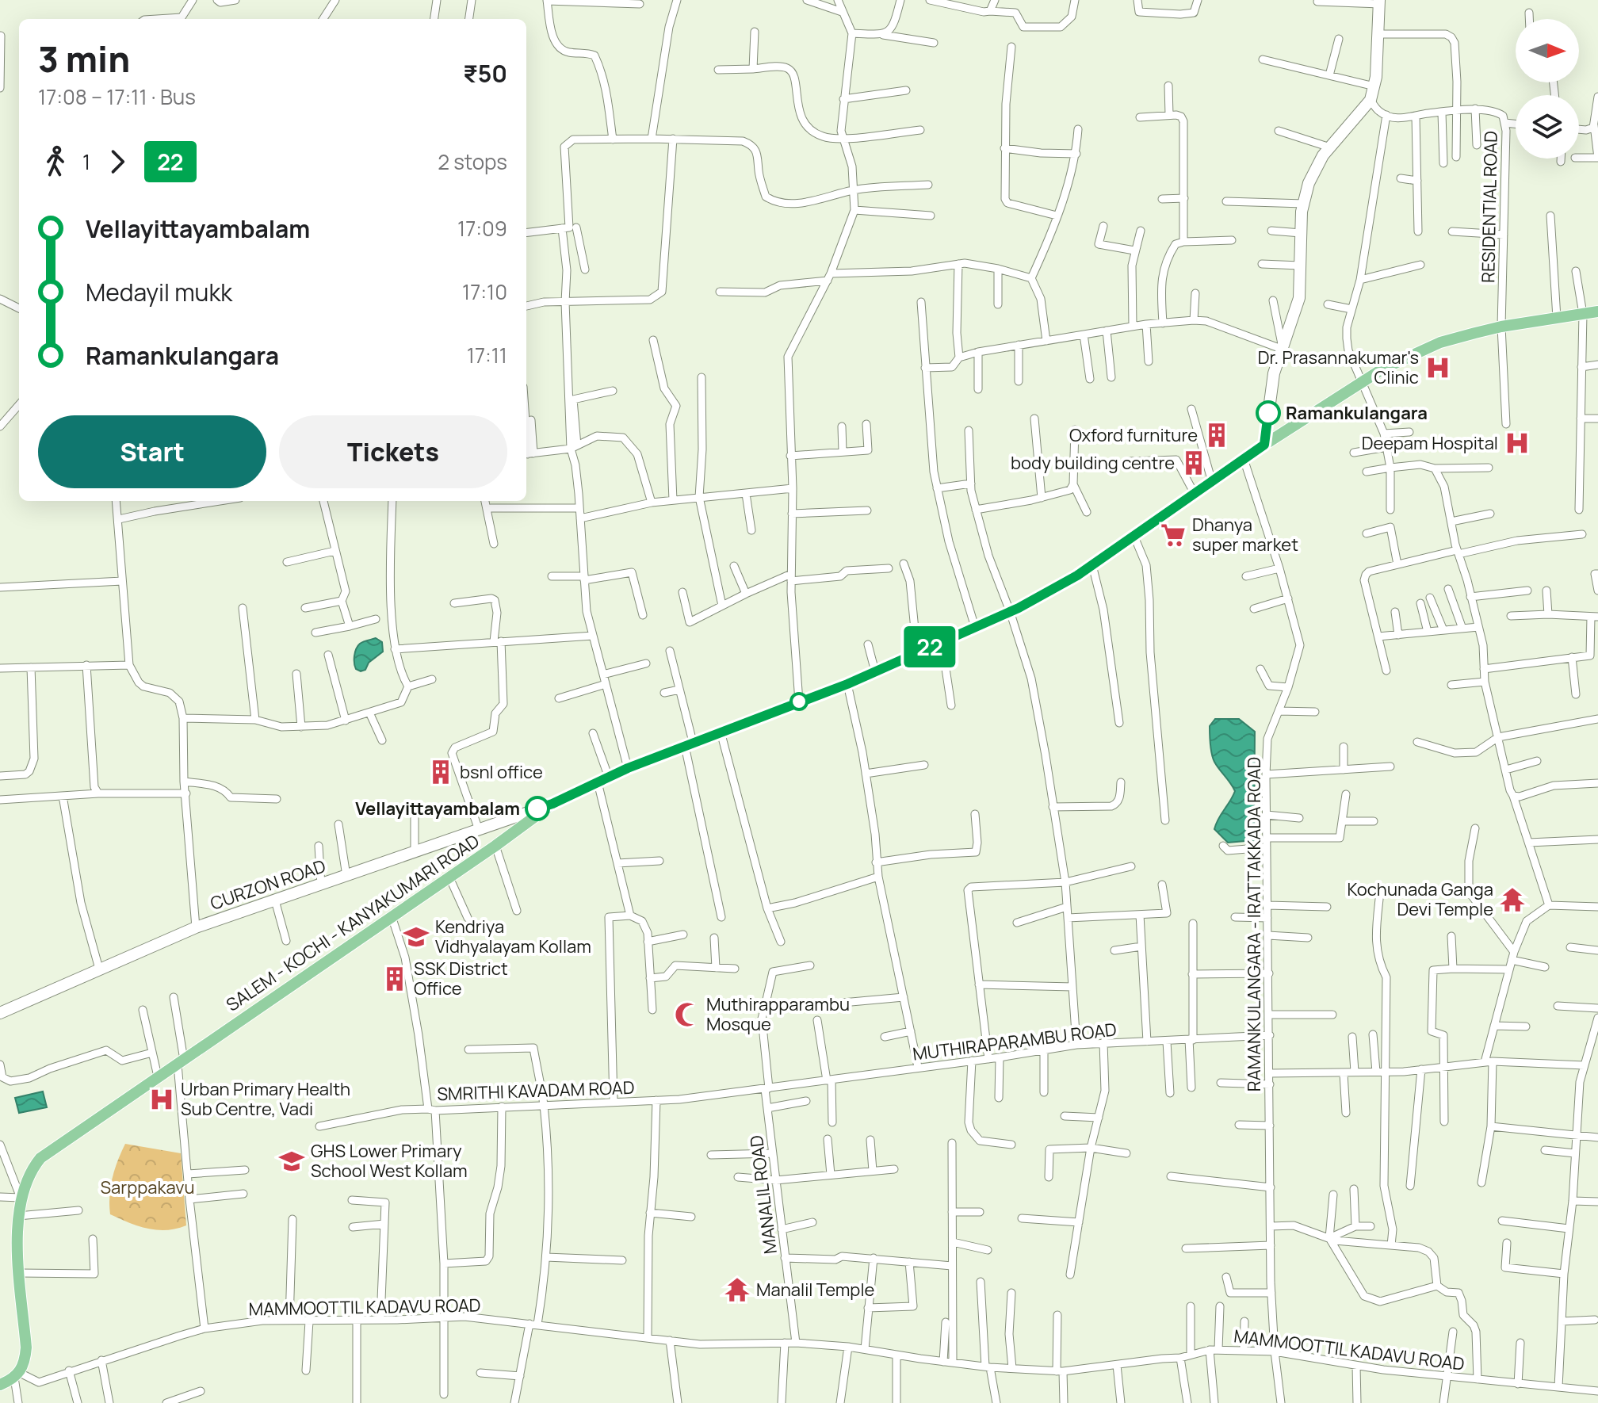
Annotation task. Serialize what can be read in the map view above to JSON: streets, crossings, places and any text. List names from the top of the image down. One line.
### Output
{"streets":{"main road":["CURZON ROAD","SALEM - KOCHI - KANYAKUMARI ROAD"],"street":["RESIDENTIAL ROAD","RAMANKULANGARA - IRATTAKKADA ROAD","MUTHIRAPARAMBU ROAD","SMRITHI KAVADAM ROAD","MANALIL ROAD","MAMMOOTTIL KADAVU ROAD"]},"crossings":[["RESIDENTIAL ROAD","SALEM - KOCHI - KANYAKUMARI ROAD"],["CURZON ROAD","SALEM - KOCHI - KANYAKUMARI ROAD"],["SALEM - KOCHI - KANYAKUMARI ROAD","RAMANKULANGARA - IRATTAKKADA ROAD"],["SALEM - KOCHI - KANYAKUMARI ROAD","SMRITHI KAVADAM ROAD"],["SALEM - KOCHI - KANYAKUMARI ROAD","MAMMOOTTIL KADAVU ROAD"],["RAMANKULANGARA - IRATTAKKADA ROAD","MUTHIRAPARAMBU ROAD"],["RAMANKULANGARA - IRATTAKKADA ROAD","MAMMOOTTIL KADAVU ROAD"],["MUTHIRAPARAMBU ROAD","SMRITHI KAVADAM ROAD"],["MUTHIRAPARAMBU ROAD","MANALIL ROAD"],["SMRITHI KAVADAM ROAD","MANALIL ROAD"],["MANALIL ROAD","MAMMOOTTIL KADAVU ROAD"]],"parks":["Sarppakavu"],"places":{"hospital":["Dr. Prasannakumar's Clinic","Deepam Hospital","Urban Primary Health Sub Centre, Vadi"],"other":["Ramankulangara","Vellayittayambalam"],"building":["Oxford furniture","body building centre","bsnl office","SSK District Office"],"supermarket":["Dhanya super market"],"temple":["Kochunada Ganga Devi Temple","Manalil Temple"],"school or university":["Kendriya Vidhyalayam Kollam","GHS Lower Primary School West Kollam"],"mosque":["Muthirapparambu Mosque"]},"lines":["bus line 22"],"north":"right","page":{"on_map":"22","heading":["3 min","17:08 – 17:11 · Bus","₹50"],"legs":["1","22","2 stops"],"list":[{"name":"Vellayittayambalam","value":"17:09"},{"name":"Medayil mukk","value":"17:10"},{"name":"Ramankulangara","value":"17:11"}],"buttons":["Start","Tickets"]}}
